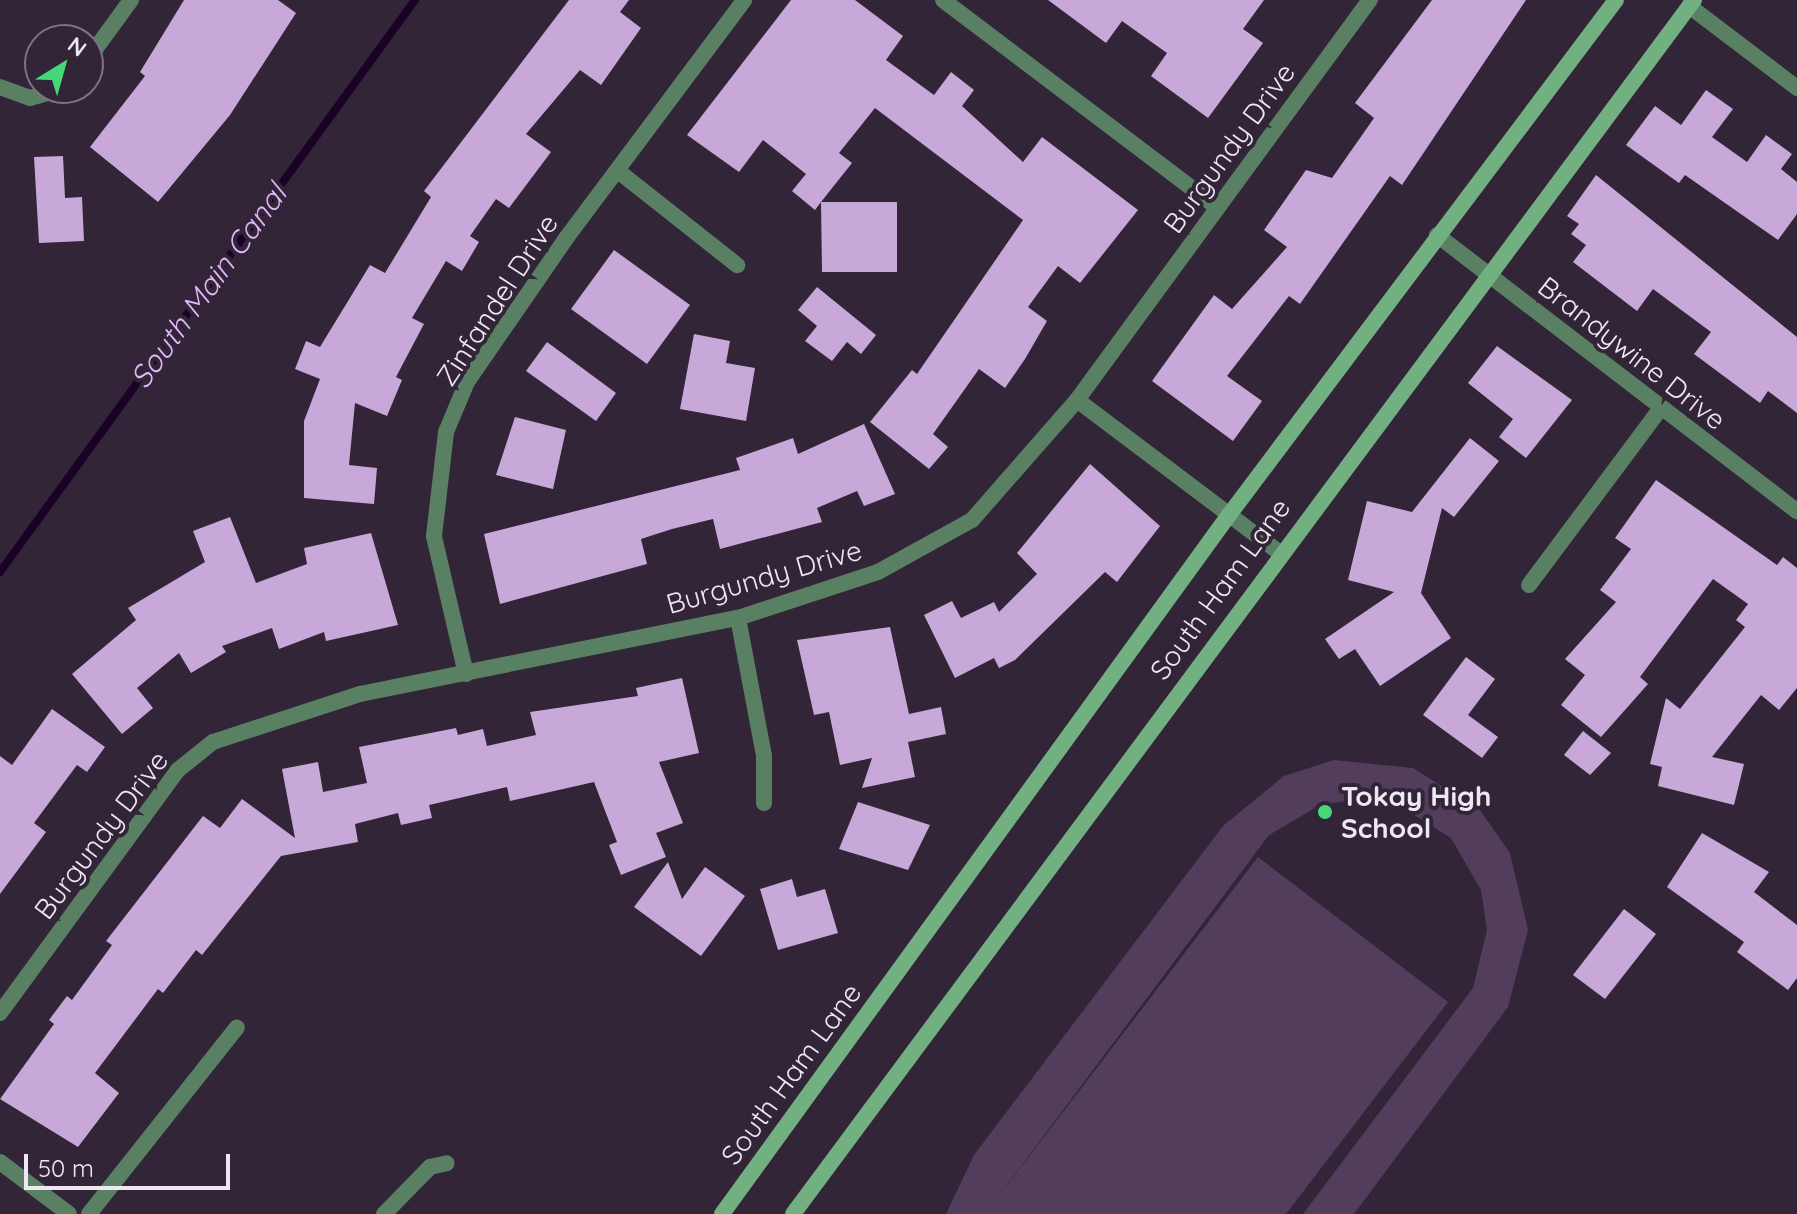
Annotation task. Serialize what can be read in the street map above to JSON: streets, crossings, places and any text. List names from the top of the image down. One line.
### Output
{"streets":{"main road":["South Ham Lane"],"street":["Burgundy Drive","Zinfandel Drive","Brandywine Drive"]},"crossings":[["Burgundy Drive","Zinfandel Drive"],["Brandywine Drive","South Ham Lane"]],"water":["South Main Canal"],"places":["Tokay High School"],"scale_bar":"50 m","north":"top right"}
